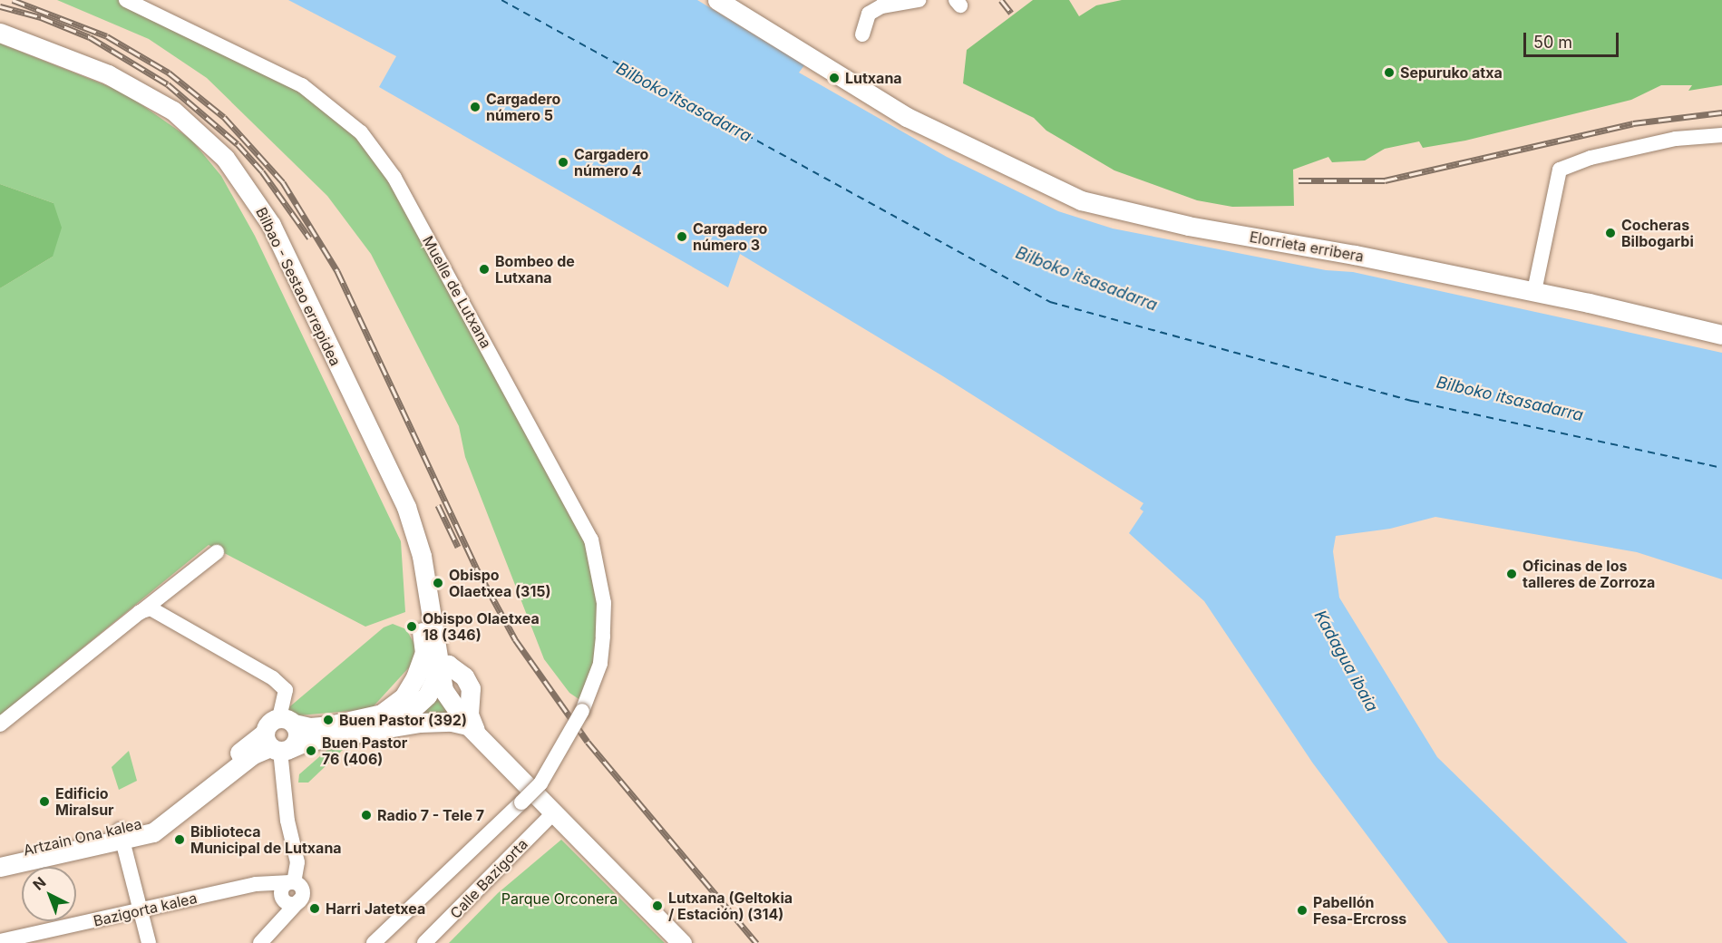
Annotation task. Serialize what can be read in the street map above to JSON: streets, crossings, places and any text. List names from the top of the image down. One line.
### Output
{"streets":{"main road":["Elorrieta erribera","Bilbao - Sestao errepidea","Artzain Ona kalea"],"street":["Muelle de Lutxana","Calle Bazigorta","Bazigorta kalea"]},"water":["Bilboko itsasadarra","Kadagua ibaia"],"parks":["Parque Orconera"],"places":["Sepuruko atxa","Lutxana","Cargadero número 5","Cargadero número 4","Cocheras Bilbogarbi","Cargadero número 3","Bombeo de Lutxana","Oficinas de los talleres de Zorroza","Obispo Olaetxea (315)","Obispo Olaetxea 18 (346)","Buen Pastor (392)","Buen Pastor 76 (406)","Edificio Miralsur","Radio 7 - Tele 7","Biblioteca Municipal de Lutxana","Lutxana (Geltokia / Estación) (314)","Harri Jatetxea","Pabellón Fesa-Ercross"],"scale_bar":"50 m","north":"top left"}
